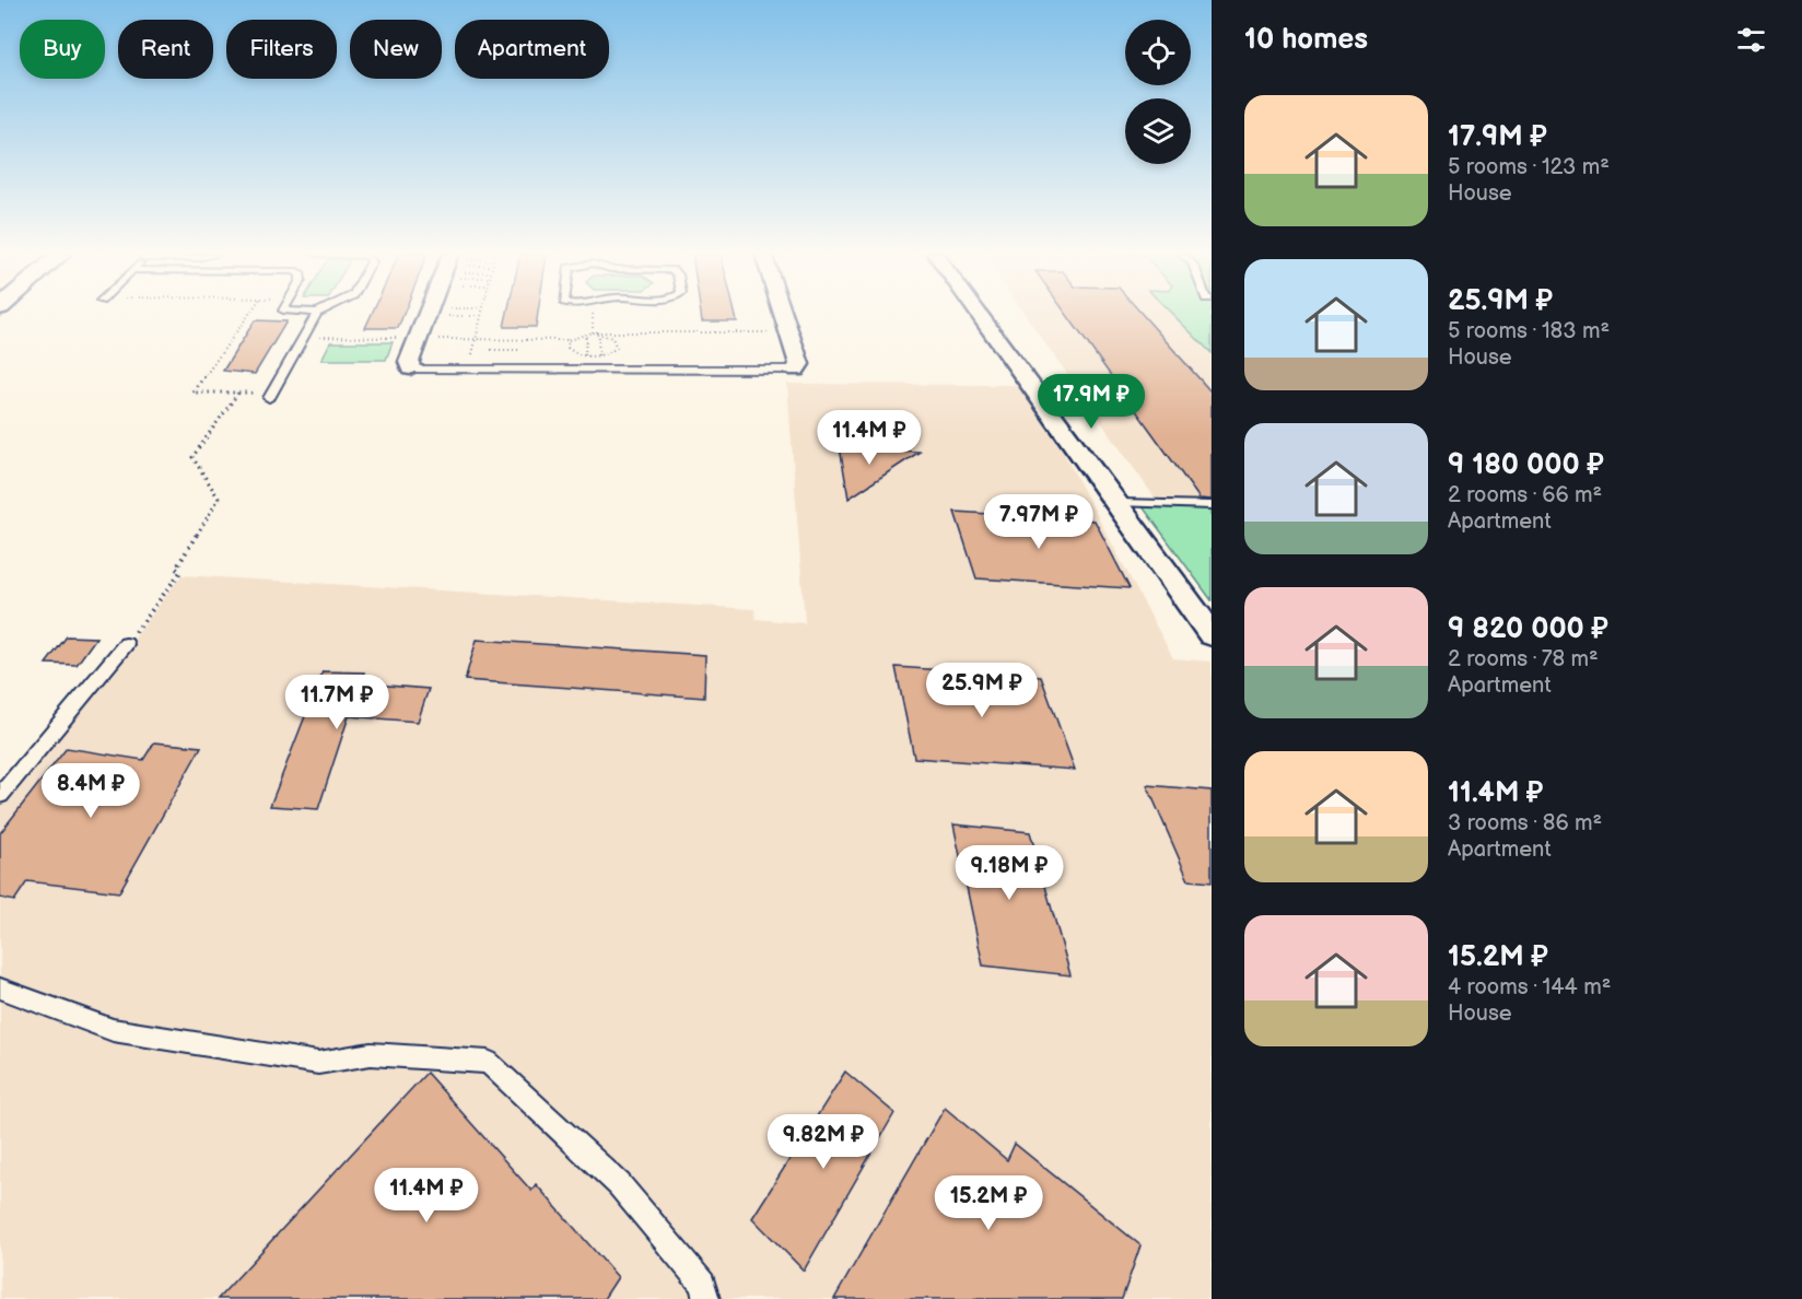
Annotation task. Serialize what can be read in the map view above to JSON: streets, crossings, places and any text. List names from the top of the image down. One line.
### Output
{"page":{"heading":"10 homes","chip":["Buy","Rent","Filters","New","Apartment"],"list":[{"name":"17.9M ₽","note":"5 rooms · 123 m² · House"},{"name":"25.9M ₽","note":"5 rooms · 183 m² · House"},{"name":"9 180 000 ₽","note":"2 rooms · 66 m² · Apartment"},{"name":"9 820 000 ₽","note":"2 rooms · 78 m² · Apartment"},{"name":"11.4M ₽","note":"3 rooms · 86 m² · Apartment"},{"name":"15.2M ₽","note":"4 rooms · 144 m² · House"}],"price":["17.9M ₽","11.4M ₽","7.97M ₽","25.9M ₽","11.7M ₽","8.4M ₽","9.18M ₽","9.82M ₽","11.4M ₽","15.2M ₽"]}}
